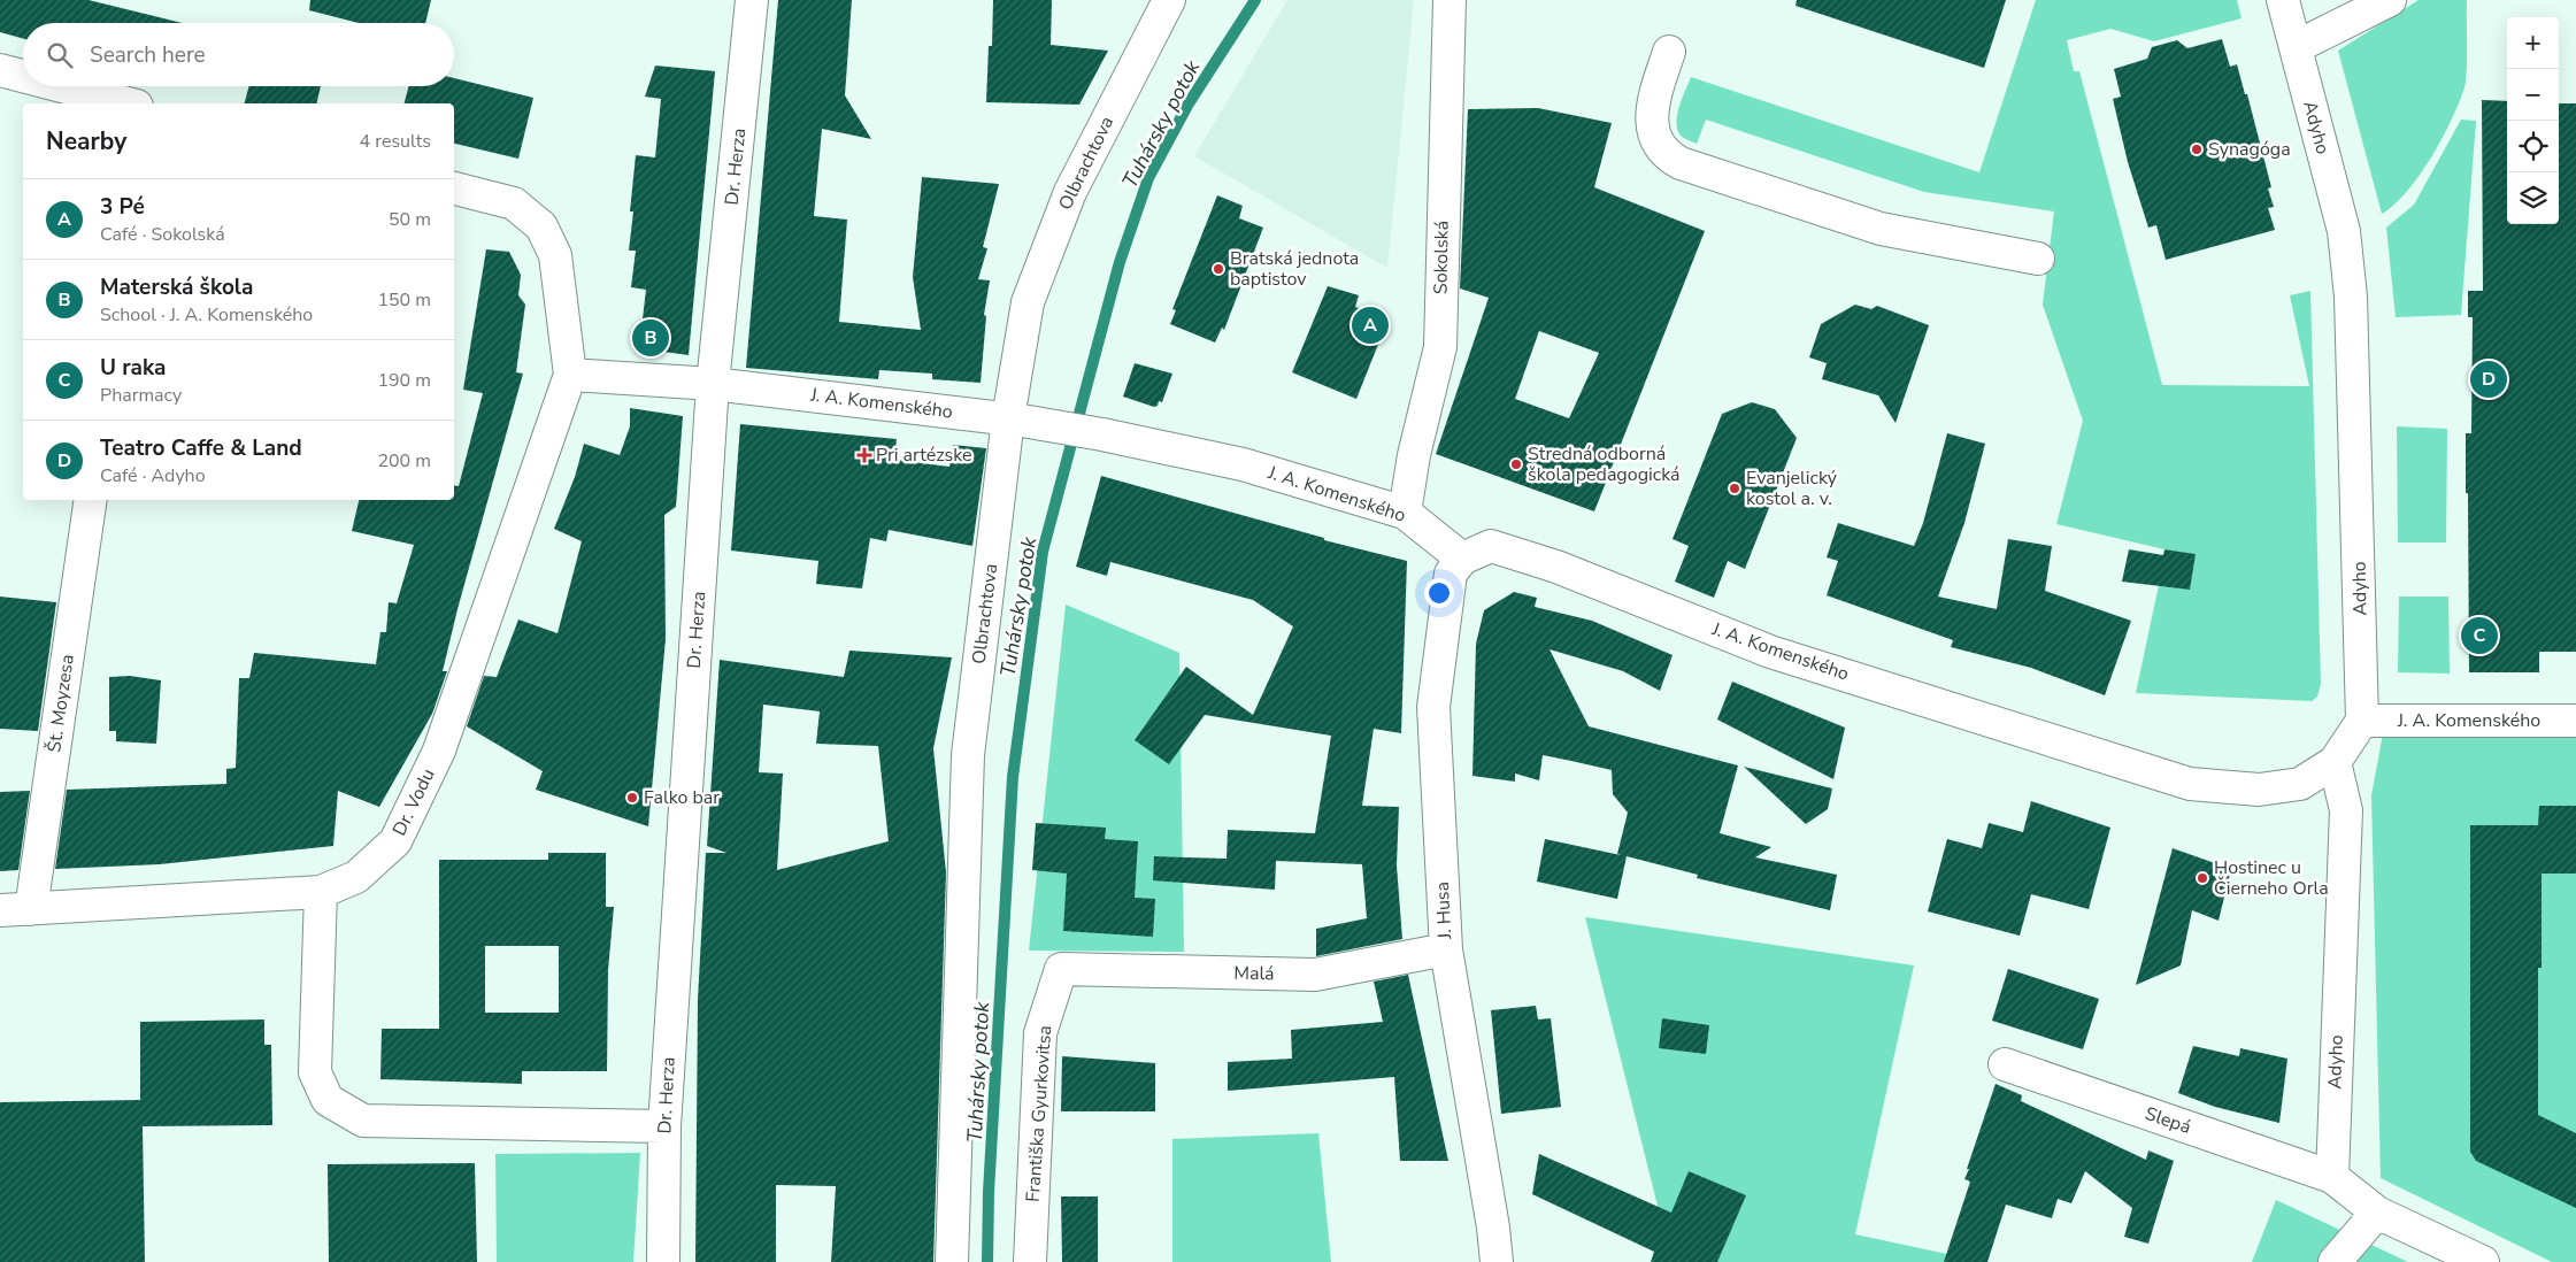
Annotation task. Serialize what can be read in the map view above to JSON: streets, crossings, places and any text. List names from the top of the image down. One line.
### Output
{"streets":{"street":["Adyho","Olbrachtova","Dr. Herza","Sokolská","J. A. Komenského","Št. Moyzesa","Dr. Vodu","J. Husa","Malá","Františka Gyurkovitsa","Slepá"]},"crossings":[["Adyho","J. A. Komenského"],["Adyho","Slepá"],["Olbrachtova","J. A. Komenského"],["Dr. Herza","J. A. Komenského"],["Sokolská","J. A. Komenského"],["J. A. Komenského","Dr. Vodu"],["J. A. Komenského","J. Husa"],["Št. Moyzesa","Dr. Vodu"],["J. Husa","Malá"],["Malá","Františka Gyurkovitsa"]],"water":["Tuhársky potok"],"places":{"other":["Synagóga","Bratská jednota baptistov","Stredná odborná škola pedagogická","Evanjelický kostol a. v.","Falko bar","Hostinec u Čierneho Orla"],"health":["Pri artézske"]},"page":{"map_buttons":["+","−"],"search":"Search here","heading":["Nearby","4 results"],"list":[{"mark":"A","name":"3 Pé","note":"Café · Sokolská","value":"50 m"},{"mark":"B","name":"Materská škola","note":"School · J. A. Komenského","value":"150 m"},{"mark":"C","name":"U raka","note":"Pharmacy","value":"190 m"},{"mark":"D","name":"Teatro Caffe & Land","note":"Café · Adyho","value":"200 m"}],"pins":["A","B","D","C"]}}
